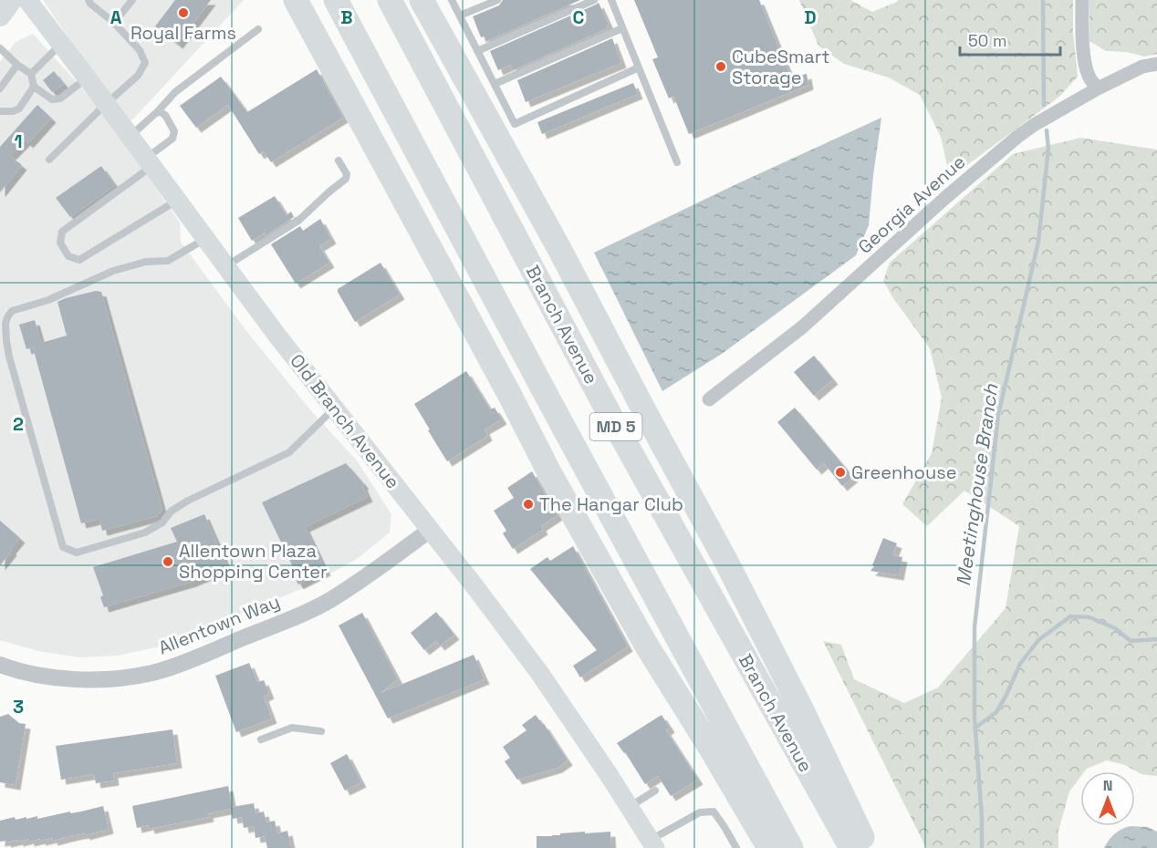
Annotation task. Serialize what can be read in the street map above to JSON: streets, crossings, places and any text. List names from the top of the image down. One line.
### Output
{"streets":{"highway":["Branch Avenue","MD 5"],"main road":["Old Branch Avenue"],"street":["Georgia Avenue","Allentown Way"]},"crossings":[["Old Branch Avenue","Allentown Way"]],"water":["Meetinghouse Branch"],"places":["Royal Farms","CubeSmart Storage","Greenhouse","The Hangar Club","Allentown Plaza Shopping Center"],"scale_bar":"50 m","north":"top","grid":{"columns":["A","B","C","D"],"rows":["1","2","3"]}}
